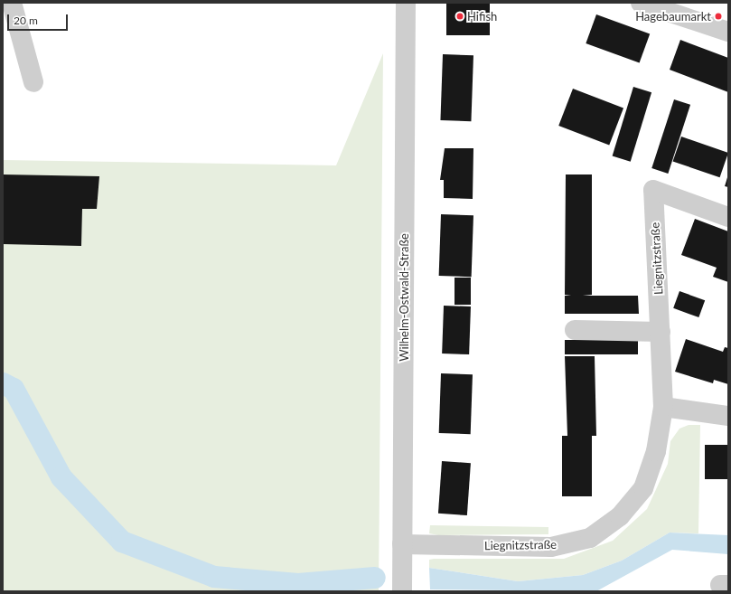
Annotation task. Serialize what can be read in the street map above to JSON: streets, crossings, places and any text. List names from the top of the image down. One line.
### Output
{"streets":{"street":["Liegnitzstraße","Wilhelm-Ostwald-Straße"]},"crossings":[["Liegnitzstraße","Wilhelm-Ostwald-Straße"]],"places":["Hifish","Hagebaumarkt"],"scale_bar":"20 m"}
